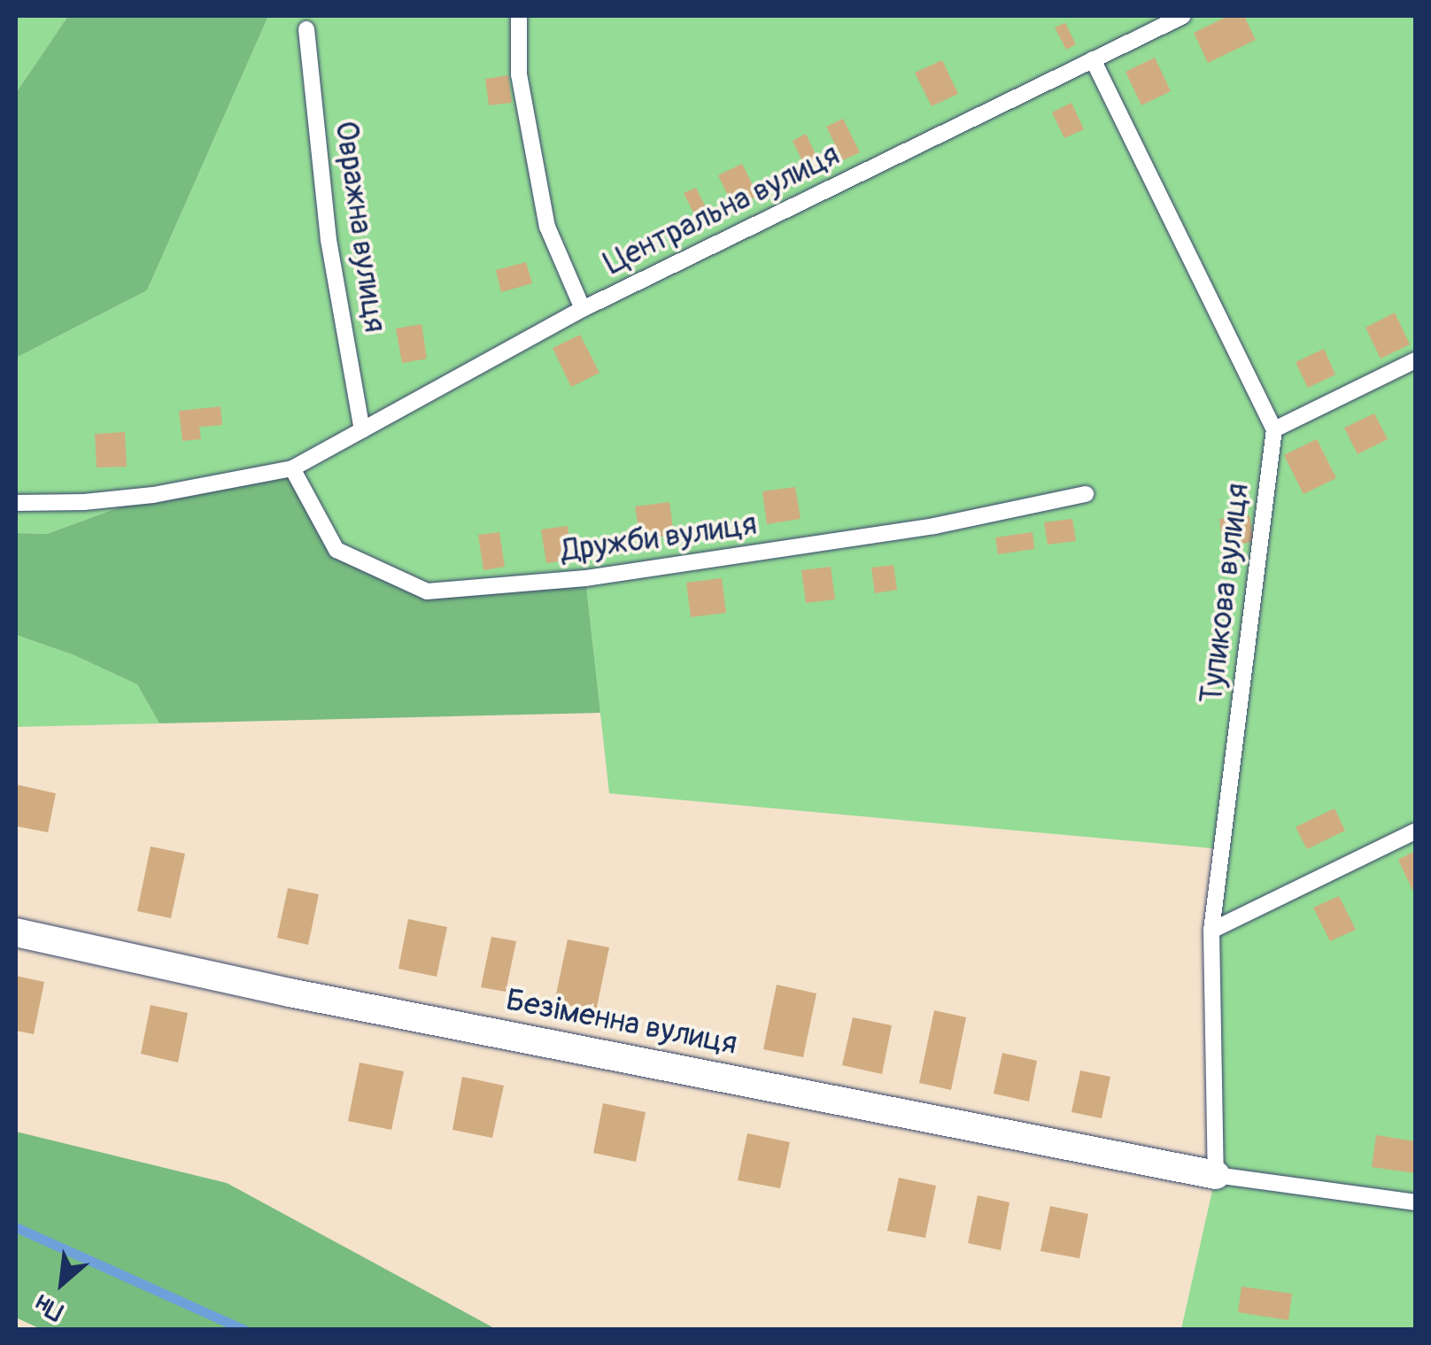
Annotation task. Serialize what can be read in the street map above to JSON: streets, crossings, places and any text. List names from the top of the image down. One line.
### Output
{"streets":{"street":["Безіменна вулиця"],"lane":["Центральна вулиця","Овражна вулиця","Дружби вулиця","Тупикова вулиця"]},"crossings":[["Центральна вулиця","Овражна вулиця"],["Центральна вулиця","Дружби вулиця"],["Тупикова вулиця","Безіменна вулиця"]],"north":"bottom left"}
